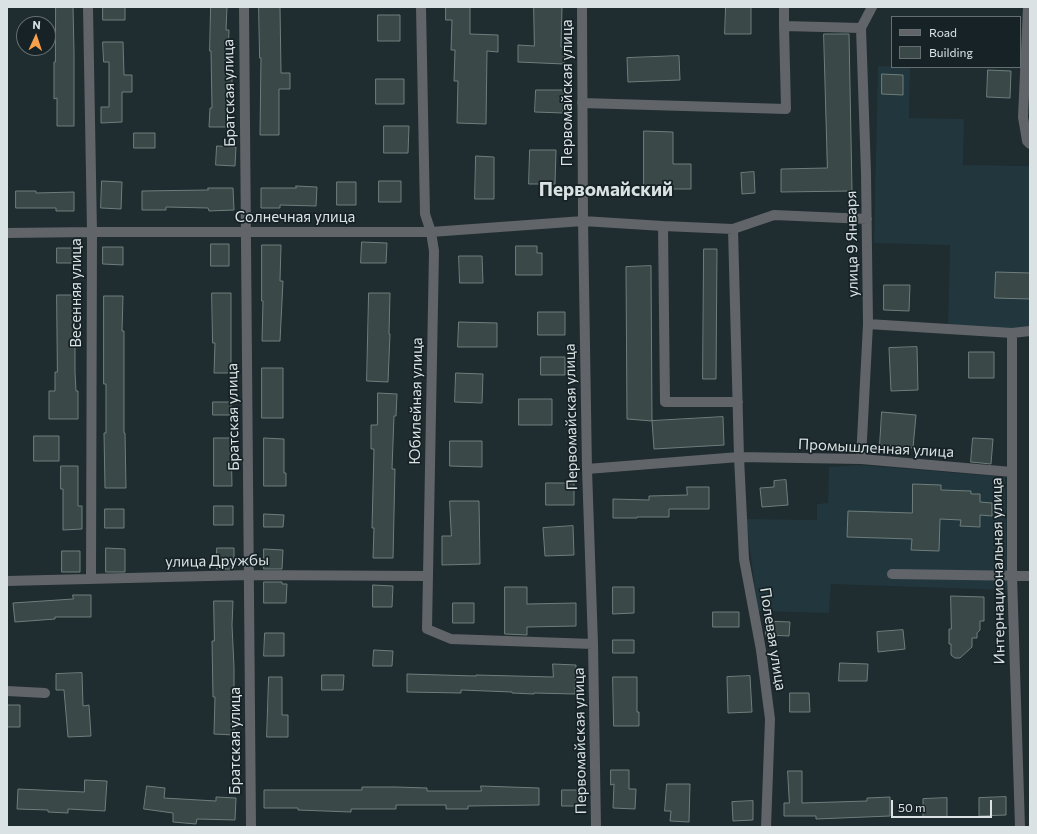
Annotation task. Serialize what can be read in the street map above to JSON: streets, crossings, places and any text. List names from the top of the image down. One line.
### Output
{"streets":{"street":["Братская улица","Первомайская улица","Солнечная улица","улица 9 Января","Весенняя улица","Юбилейная улица","Промышленная улица","улица Дружбы","Интернациональная улица","Полевая улица"]},"crossings":[["Братская улица","Солнечная улица"],["Братская улица","улица Дружбы"],["Первомайская улица","Солнечная улица"],["Первомайская улица","Юбилейная улица"],["Первомайская улица","Промышленная улица"],["Солнечная улица","улица 9 Января"],["Солнечная улица","Весенняя улица"],["Солнечная улица","Юбилейная улица"],["улица 9 Января","Промышленная улица"],["Весенняя улица","улица Дружбы"],["Юбилейная улица","улица Дружбы"],["Промышленная улица","Интернациональная улица"],["Промышленная улица","Полевая улица"]],"districts":["Первомайский"],"legend":["Road","Building"],"scale_bar":"50 m","north":"top"}
